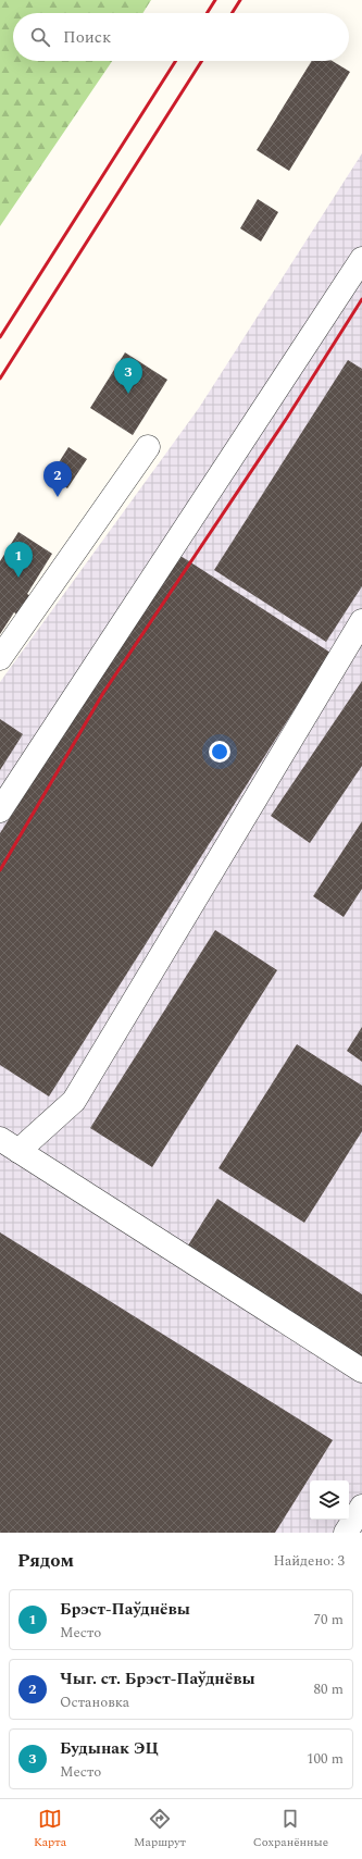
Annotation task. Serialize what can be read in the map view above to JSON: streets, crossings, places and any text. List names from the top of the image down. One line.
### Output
{"page":{"search":"Поиск","pins":["3","2","1"],"heading":["Рядом","Найдено: 3"],"list":[{"mark":"1","name":"Брэст-Паўднёвы","note":"Место","value":"70 m"},{"mark":"2","name":"Чыг. ст. Брэст-Паўднёвы","note":"Остановка","value":"80 m"},{"mark":"3","name":"Будынак ЭЦ","note":"Место","value":"100 m"}],"nav":["Карта","Маршрут","Сохранённые"]}}
